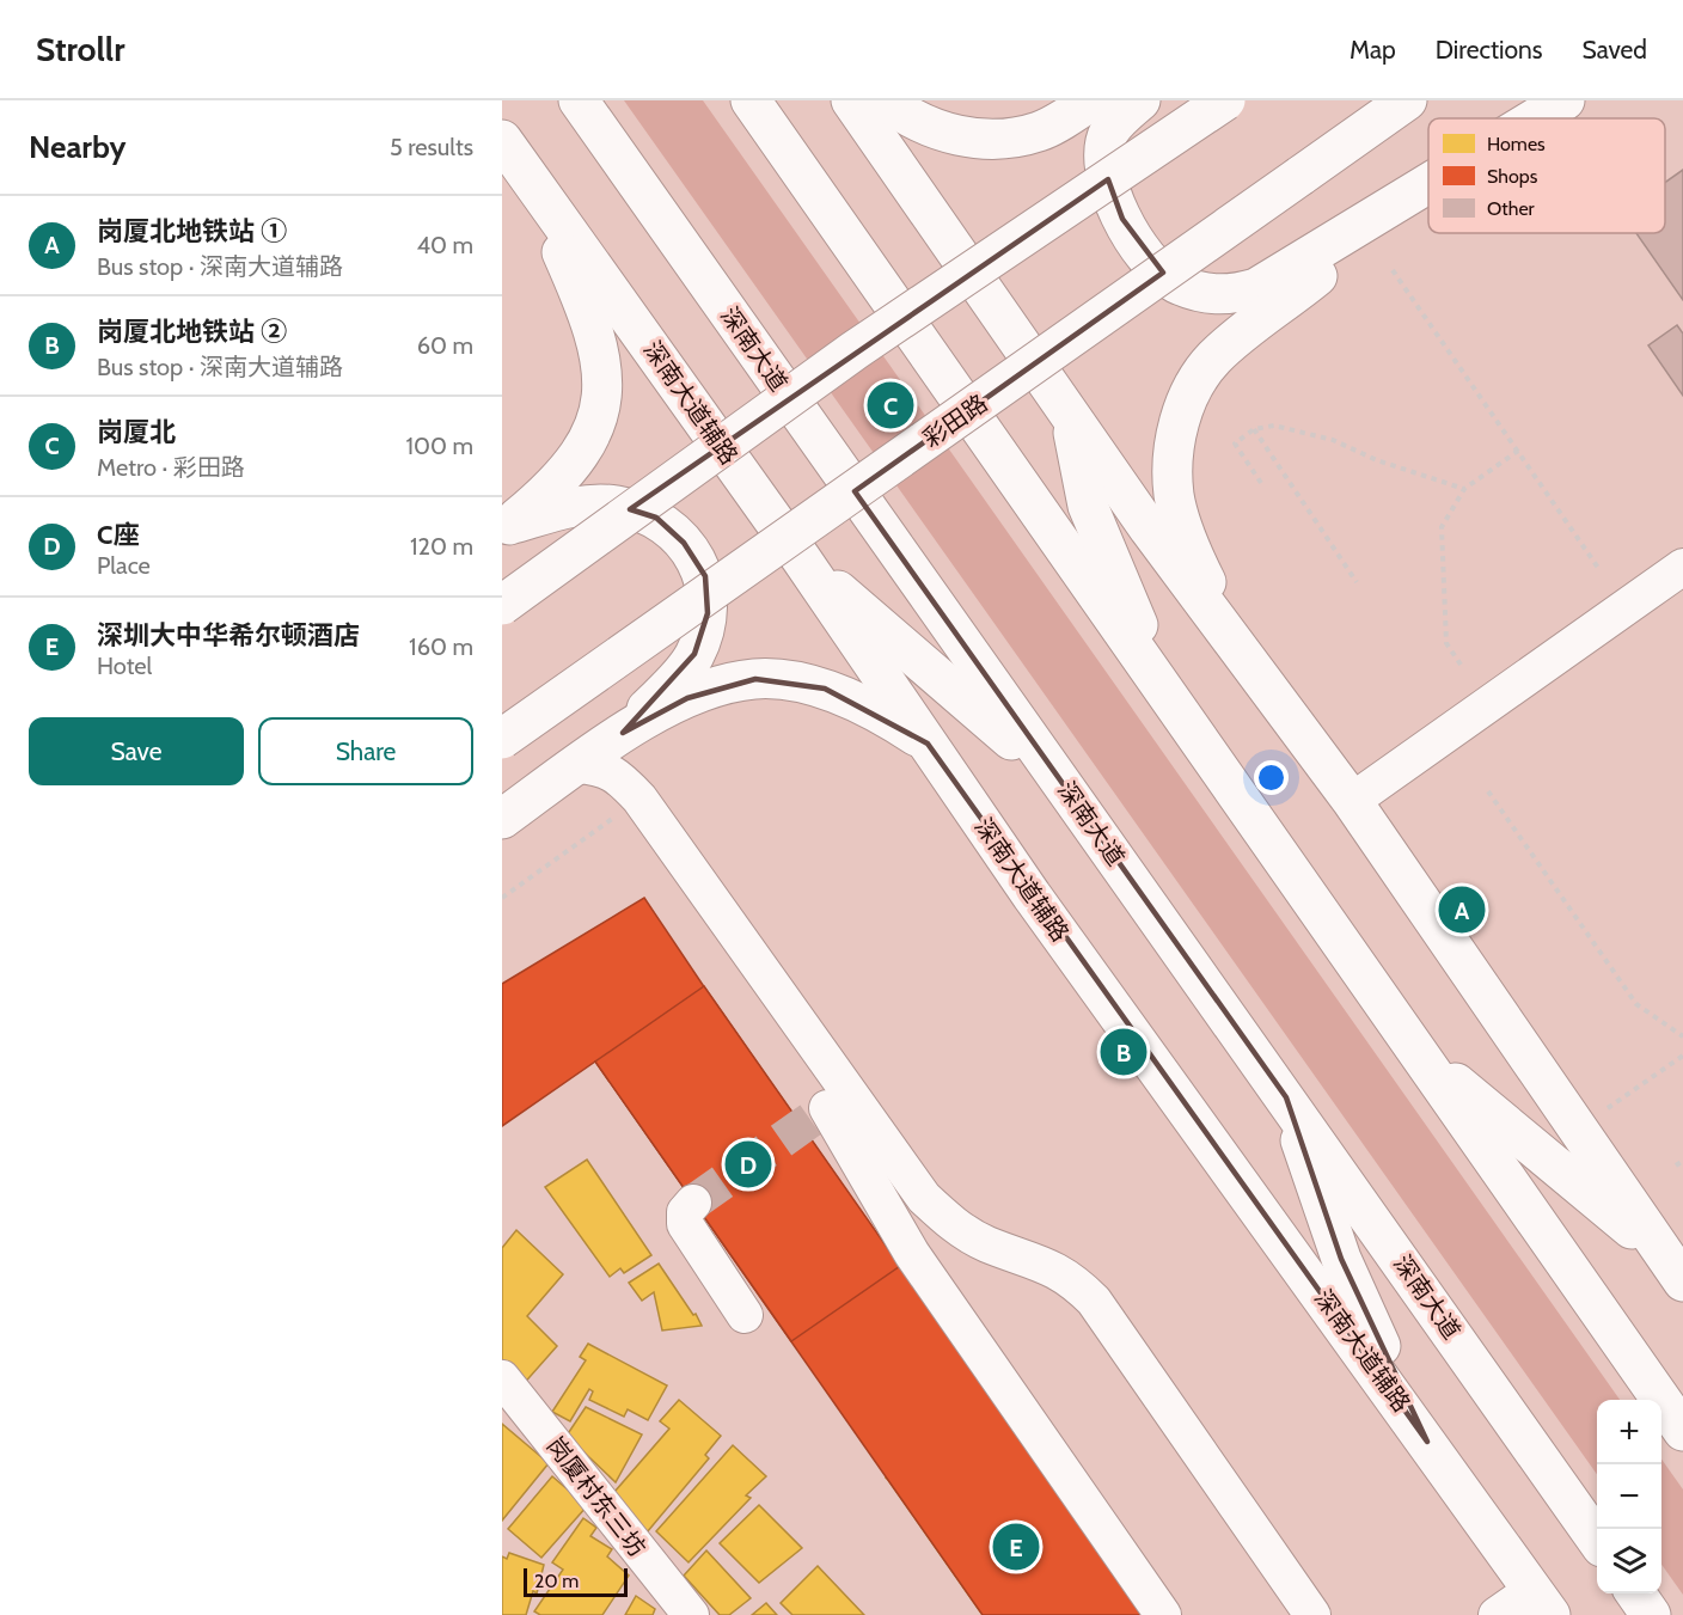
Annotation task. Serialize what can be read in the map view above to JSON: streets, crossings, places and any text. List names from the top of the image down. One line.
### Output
{"streets":{"main road":["深南大道","深南大道辅路","彩田路"],"street":["岗厦村东三坊"]},"legend":["Homes","Shops","Other"],"scale_bar":"20 m","page":{"header":"Strollr","nav":["Map","Directions","Saved"],"heading":["Nearby","5 results"],"list":[{"mark":"A","name":"岗厦北地铁站 ①","note":"Bus stop · 深南大道辅路","value":"40 m"},{"mark":"B","name":"岗厦北地铁站 ②","note":"Bus stop · 深南大道辅路","value":"60 m"},{"mark":"C","name":"岗厦北","note":"Metro · 彩田路","value":"100 m"},{"mark":"D","name":"C座","note":"Place","value":"120 m"},{"mark":"E","name":"深圳大中华希尔顿酒店","note":"Hotel","value":"160 m"}],"pins":["C","A","B","D","E"],"buttons":["Save","Share"],"map_buttons":["+","−"],"scale":"20 m"}}
